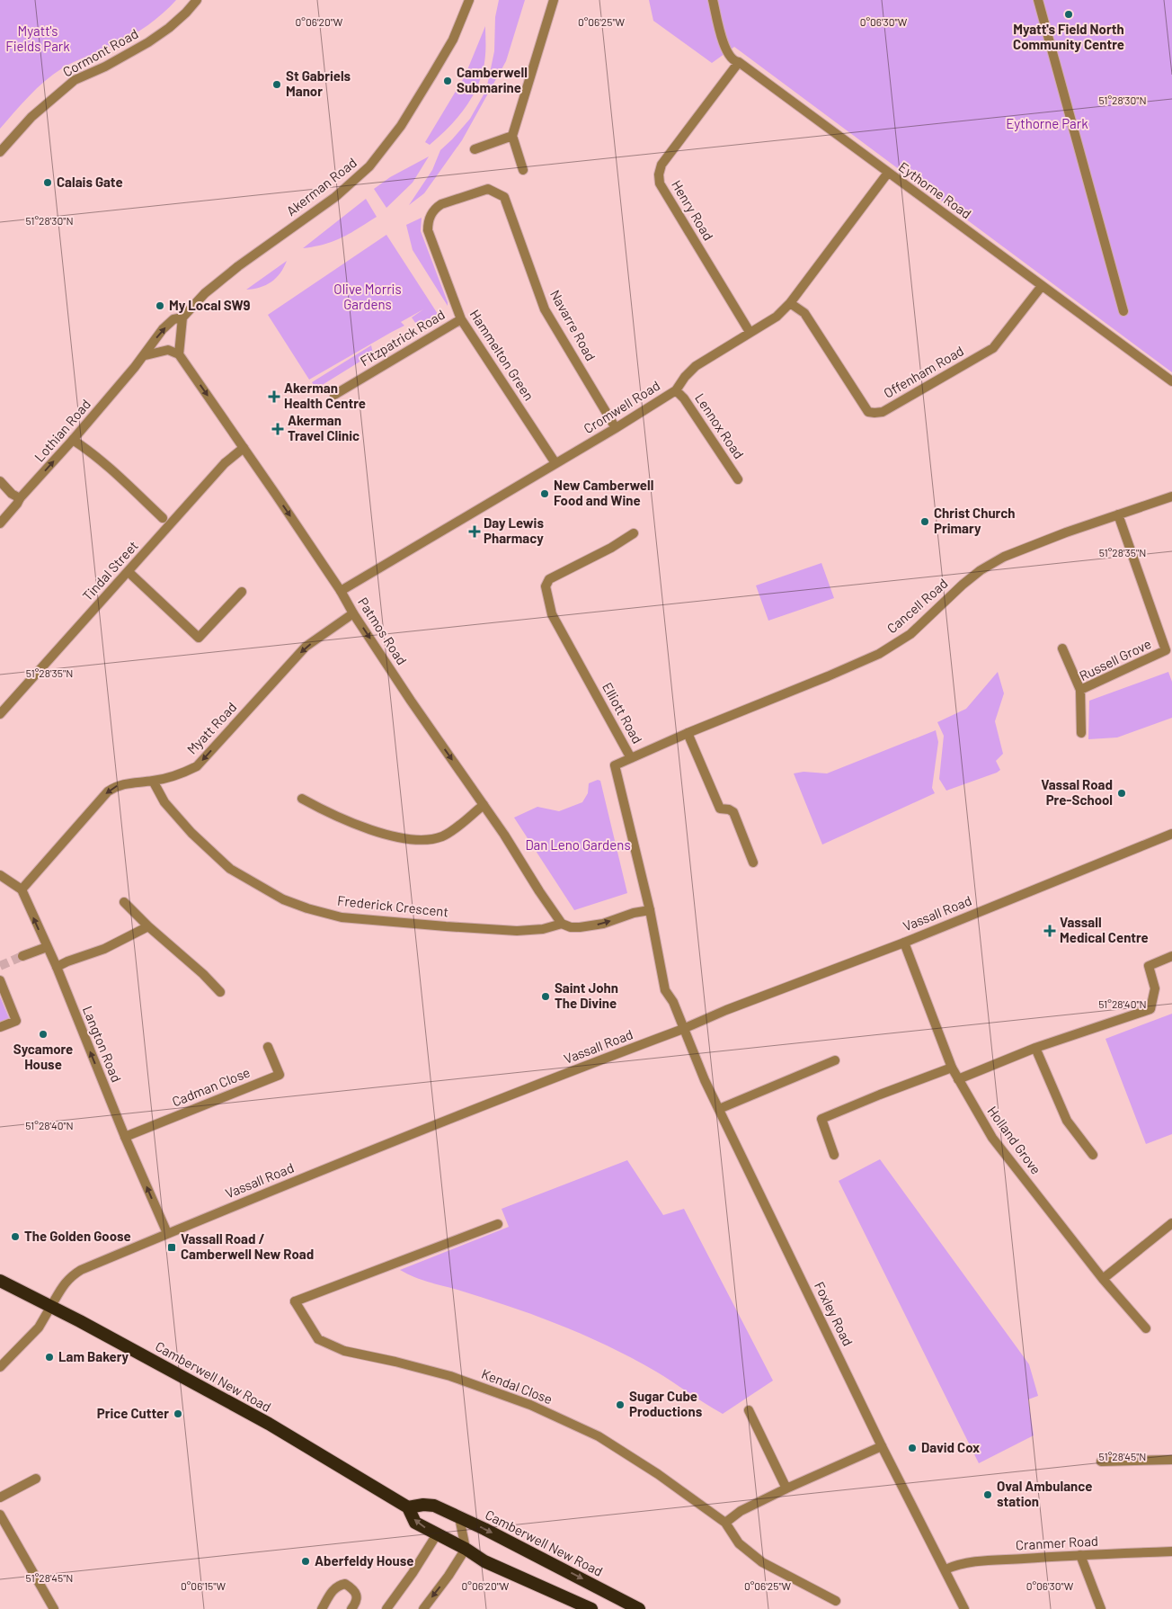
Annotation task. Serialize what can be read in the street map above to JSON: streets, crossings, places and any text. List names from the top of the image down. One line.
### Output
{"streets":{"highway":["Camberwell New Road"],"street":["Cormont Road","Akerman Road","Eythorne Road","Henry Road","Navarre Road","Fitzpatrick Road","Hammelton Green","Offenham Road","Cromwell Road","Lennox Road","Lothian Road","Tindal Street","Cancell Road","Patmos Road","Russell Grove","Elliott Road","Myatt Road","Frederick Crescent","Vassall Road","Langton Road","Cadman Close","Holland Grove","Foxley Road","Kendal Close","Cranmer Road"]},"crossings":[["Akerman Road","Lothian Road"],["Eythorne Road","Henry Road"],["Eythorne Road","Offenham Road"],["Eythorne Road","Cromwell Road"],["Henry Road","Cromwell Road"],["Navarre Road","Hammelton Green"],["Navarre Road","Cromwell Road"],["Fitzpatrick Road","Hammelton Green"],["Hammelton Green","Cromwell Road"],["Offenham Road","Cromwell Road"],["Cromwell Road","Lennox Road"],["Cromwell Road","Patmos Road"],["Tindal Street","Patmos Road"],["Cancell Road","Russell Grove"],["Cancell Road","Elliott Road"],["Patmos Road","Myatt Road"],["Patmos Road","Frederick Crescent"],["Elliott Road","Frederick Crescent"],["Elliott Road","Vassall Road"],["Elliott Road","Foxley Road"],["Myatt Road","Frederick Crescent"],["Myatt Road","Langton Road"],["Vassall Road","Langton Road"],["Vassall Road","Holland Grove"],["Vassall Road","Foxley Road"],["Vassall Road","Camberwell New Road"],["Langton Road","Cadman Close"],["Foxley Road","Cranmer Road"]],"one_way":["Lothian Road","Patmos Road","Myatt Road","Langton Road"],"parks":["Myatt's Fields Park","Eythorne Park","Olive Morris Gardens","Dan Leno Gardens"],"places":{"other":["Myatt's Field North Community Centre","Camberwell Submarine","St Gabriels Manor","Calais Gate","My Local SW9","New Camberwell Food and Wine","Christ Church Primary","Vassal Road Pre-School","Saint John The Divine","Sycamore House","The Golden Goose","Lam Bakery","Sugar Cube Productions","Price Cutter","David Cox","Oval Ambulance station","Aberfeldy House"],"health":["Akerman Health Centre","Akerman Travel Clinic","Day Lewis Pharmacy","Vassall Medical Centre"],"transit":["Vassall Road / Camberwell New Road"]},"coordinates":["0°06'20\"W","0°06'25\"W","0°06'30\"W","51°28'30\"N","51°28'35\"N","51°28'40\"N","51°28'45\"N","0°06'15\"W"]}
